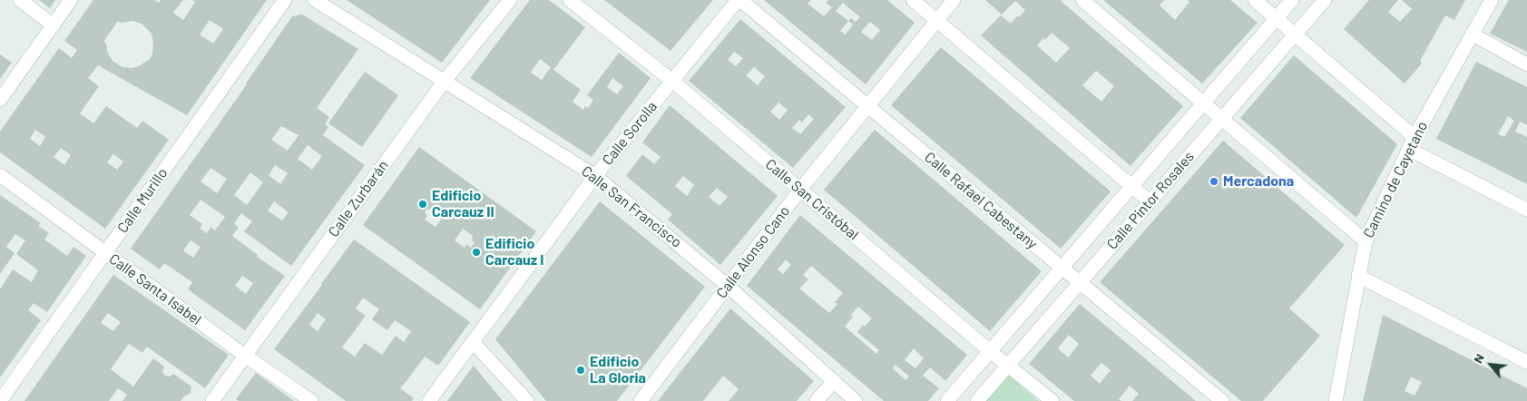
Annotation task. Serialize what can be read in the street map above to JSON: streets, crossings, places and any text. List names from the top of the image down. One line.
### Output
{"streets":{"street":["Calle Sorolla","Camino de Cayetano","Calle Zurbarán","Calle San Cristóbal","Calle Murillo","Calle Rafael Cabestany","Calle Pintor Rosales","Calle San Francisco","Calle Alonso Cano","Calle Santa Isabel"]},"crossings":[["Calle Sorolla","Calle San Cristóbal"],["Calle Sorolla","Calle Rafael Cabestany"],["Calle Sorolla","Calle San Francisco"],["Calle Zurbarán","Calle San Francisco"],["Calle Zurbarán","Calle Santa Isabel"],["Calle San Cristóbal","Calle Pintor Rosales"],["Calle San Cristóbal","Calle Alonso Cano"],["Calle Murillo","Calle Santa Isabel"],["Calle Rafael Cabestany","Calle Pintor Rosales"],["Calle Rafael Cabestany","Calle Alonso Cano"],["Calle San Francisco","Calle Alonso Cano"]],"places":["Mercadona","Edificio Carcauz II","Edificio Carcauz I","Edificio La Gloria"],"north":"top left"}
